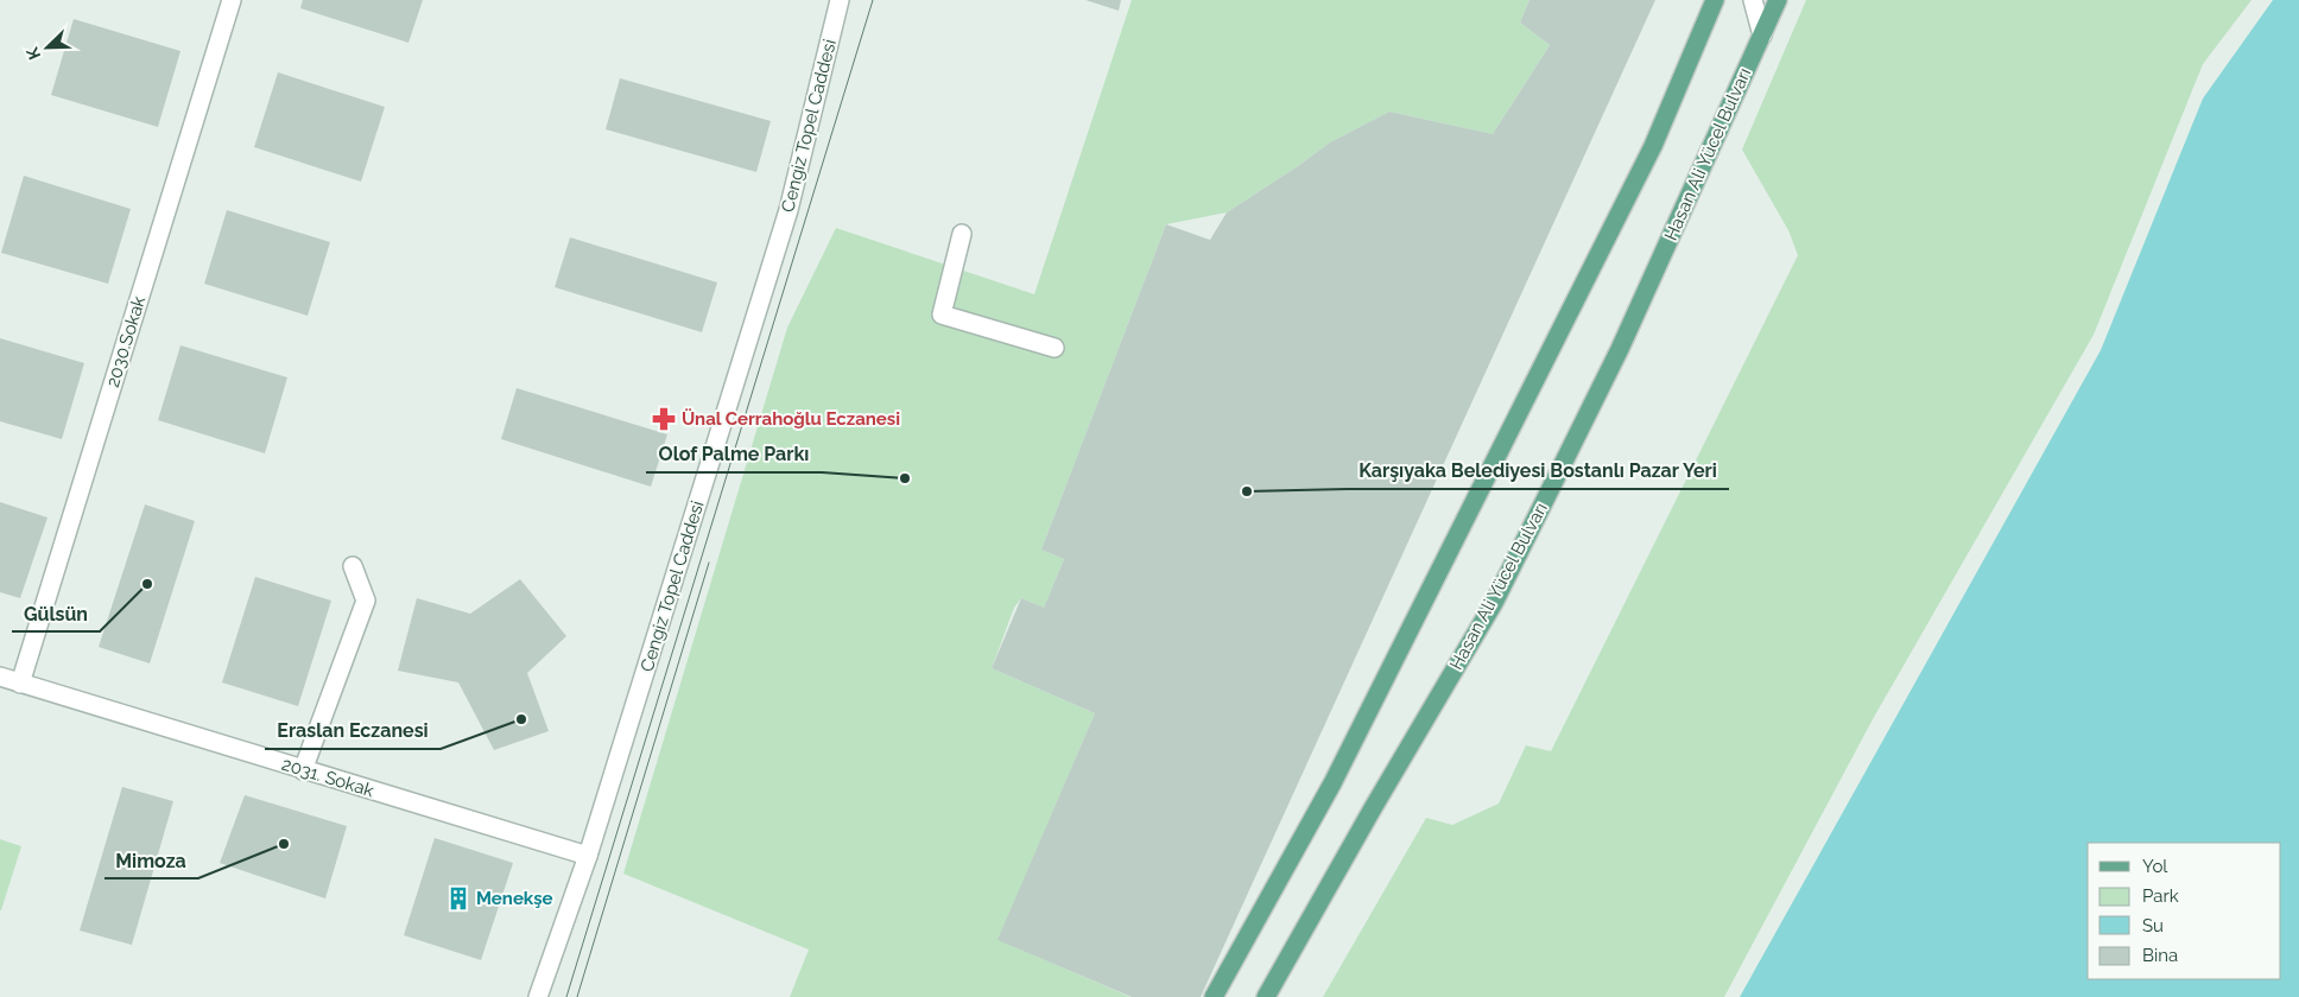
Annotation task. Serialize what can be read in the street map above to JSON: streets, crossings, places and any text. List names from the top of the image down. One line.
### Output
{"streets":{"main road":["Hasan Ali Yücel Bulvarı"],"street":["Cengiz Topel Caddesi","2030.Sokak","2031. Sokak"]},"crossings":[["Cengiz Topel Caddesi","2031. Sokak"],["2030.Sokak","2031. Sokak"]],"places":{"pharmacy":["Ünal Cerrahoğlu Eczanesi"],"other":["Olof Palme Parkı","Karşıyaka Belediyesi Bostanlı Pazar Yeri","Gülsün","Eraslan Eczanesi","Mimoza"],"building":["Menekşe"]},"legend":["Yol","Park","Su","Bina"],"north":"bottom left"}
